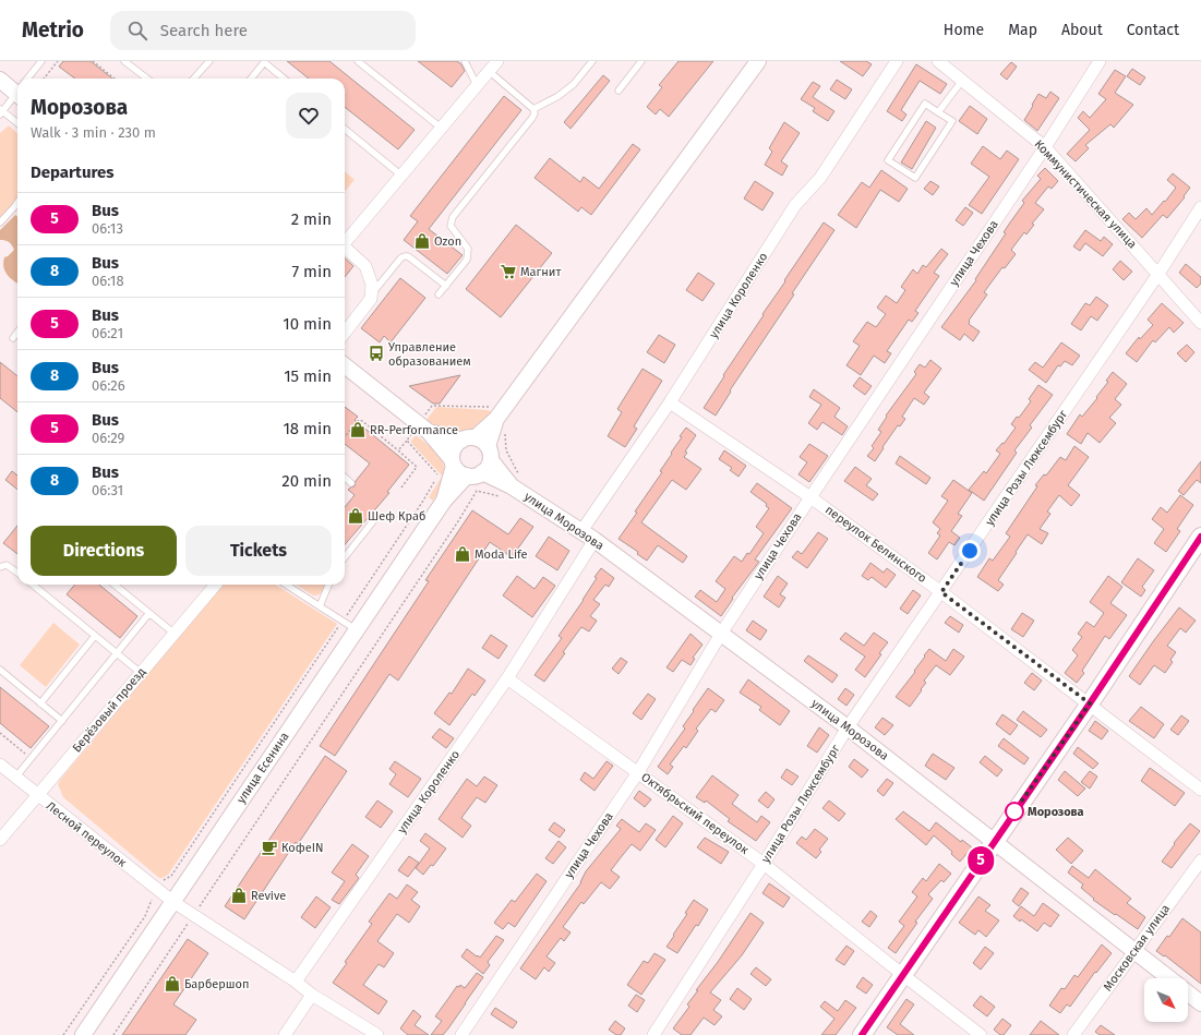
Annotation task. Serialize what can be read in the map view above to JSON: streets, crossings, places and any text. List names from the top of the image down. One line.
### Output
{"streets":{"street":["Коммунистическая улица","улица Чехова","улица Короленко","улица Розы Люксембург","улица Морозова","переулок Белинского","Берёзовый проезд","улица Есенина","Октябрьский переулок","Лесной переулок","Московская улица"]},"crossings":[["Коммунистическая улица","улица Чехова"],["Коммунистическая улица","улица Розы Люксембург"],["улица Чехова","улица Морозова"],["улица Чехова","переулок Белинского"],["улица Чехова","Октябрьский переулок"],["улица Короленко","улица Морозова"],["улица Короленко","переулок Белинского"],["улица Короленко","Октябрьский переулок"],["улица Короленко","Лесной переулок"],["улица Розы Люксембург","улица Морозова"],["улица Розы Люксембург","переулок Белинского"],["улица Розы Люксембург","Октябрьский переулок"],["улица Морозова","Московская улица"],["Берёзовый проезд","Лесной переулок"],["улица Есенина","Лесной переулок"]],"places":{"shop":["Ozon","RR-Performance","Шеф Краб","Moda Life","Revive","Барбершоп"],"supermarket":["Магнит"],"bus stop":["Управление образованием"],"other":["Морозова"],"cafe":["КофеIN"]},"lines":["bus line 5"],"north":"bottom right","page":{"header":"Metrio","search":"Search here","nav":["Home","Map","About","Contact"],"on_map":"5","heading":[["Морозова","Walk · 3 min · 230 m"],"Departures"],"list":[{"mark":"5","name":"Bus","note":"06:13","value":"2 min"},{"mark":"8","name":"Bus","note":"06:18","value":"7 min"},{"mark":"5","name":"Bus","note":"06:21","value":"10 min"},{"mark":"8","name":"Bus","note":"06:26","value":"15 min"},{"mark":"5","name":"Bus","note":"06:29","value":"18 min"},{"mark":"8","name":"Bus","note":"06:31","value":"20 min"}],"buttons":["Directions","Tickets"]}}
